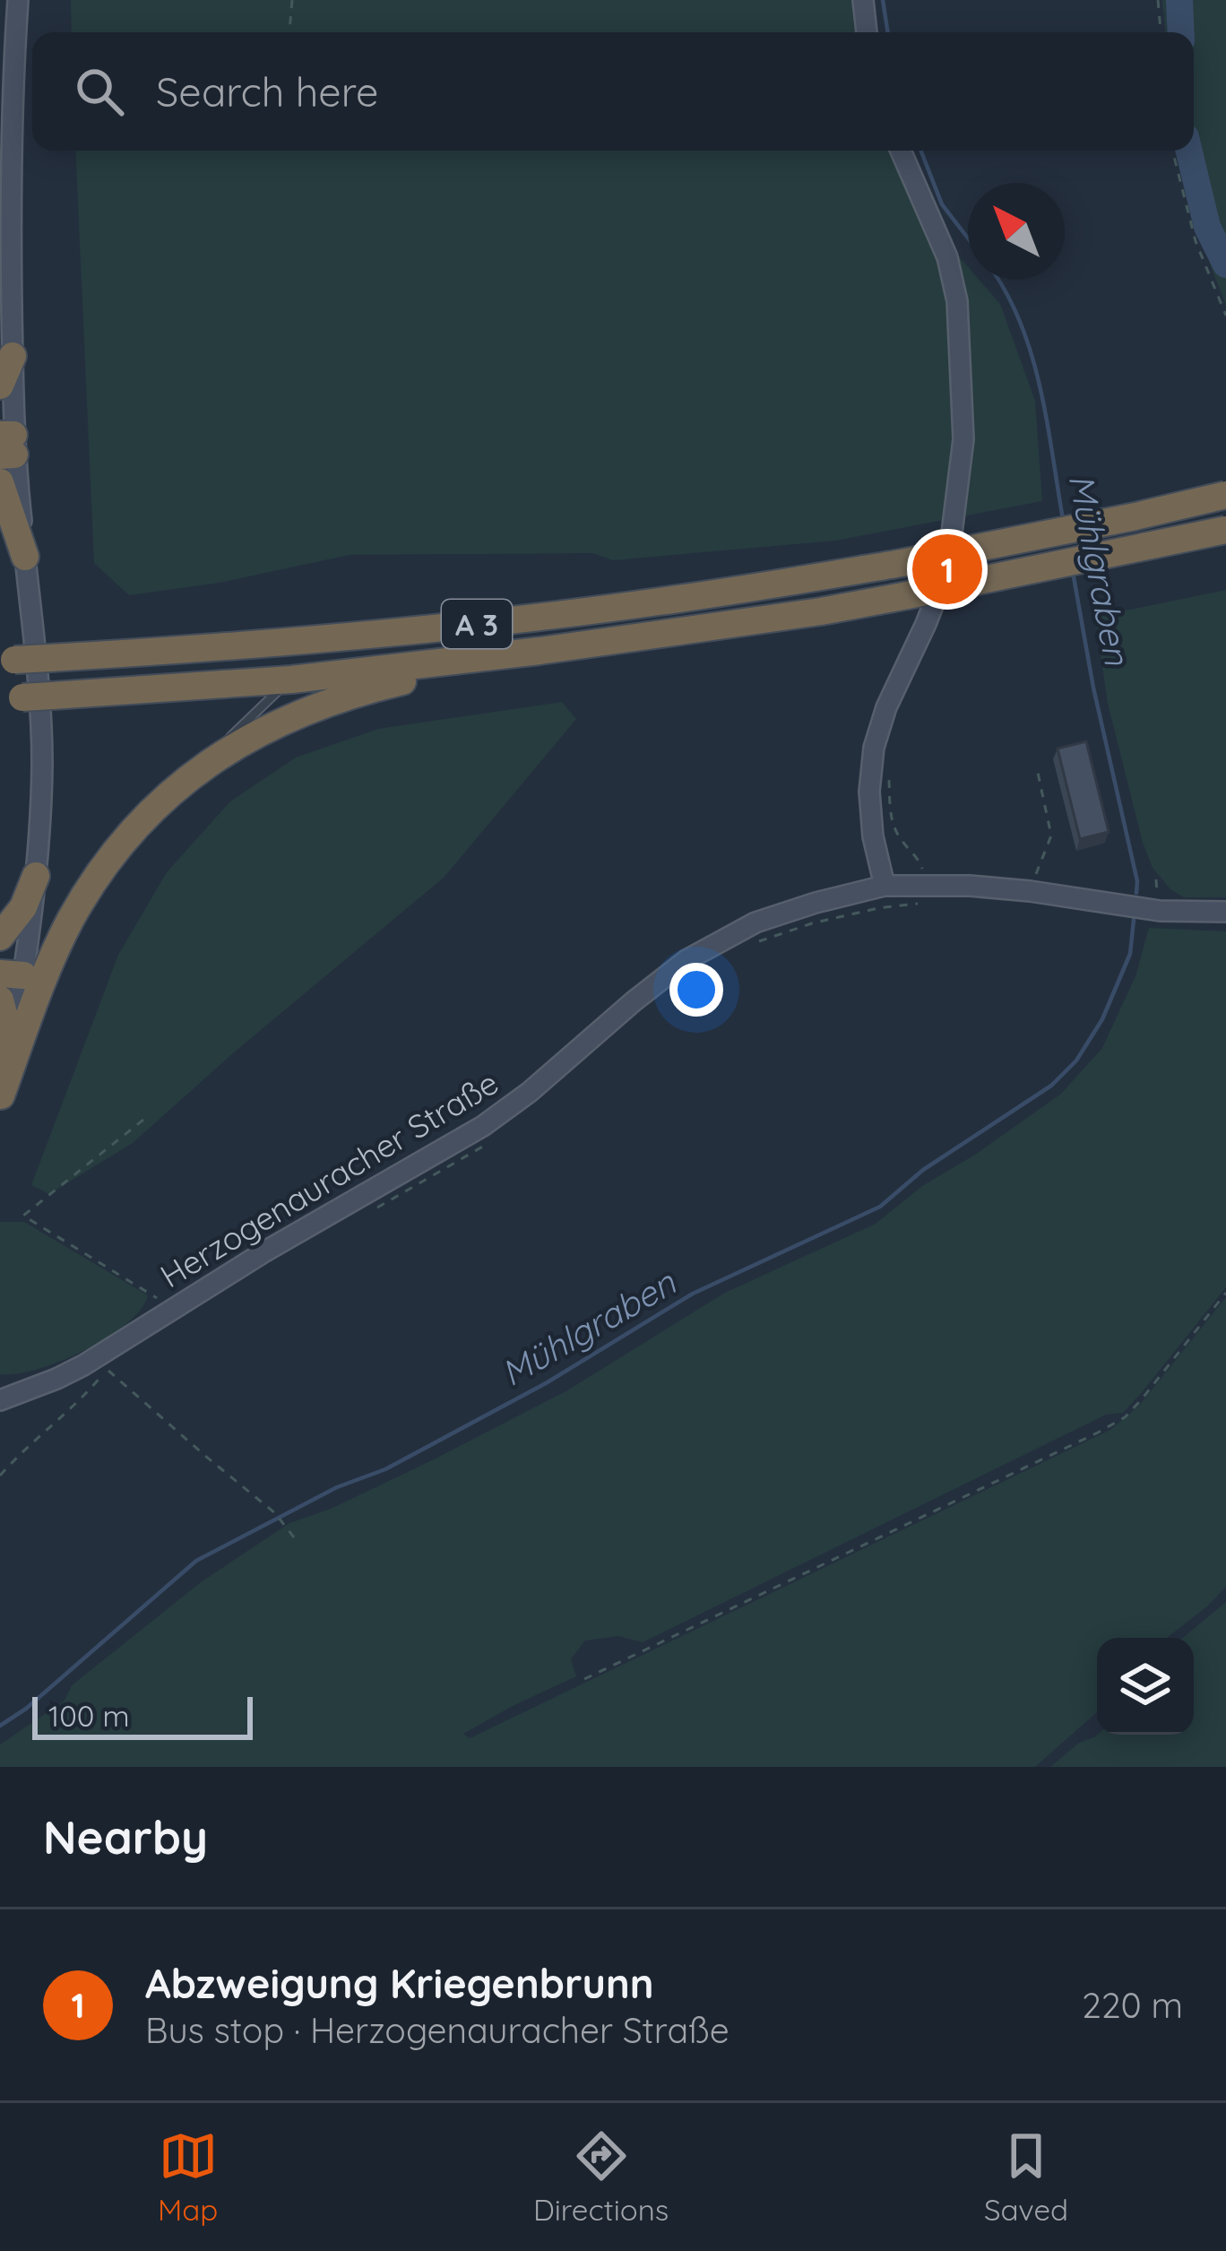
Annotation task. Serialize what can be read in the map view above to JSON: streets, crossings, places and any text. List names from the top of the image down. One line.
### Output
{"streets":{"highway":["A 3"],"street":["Herzogenauracher Straße"]},"water":["Mühlgraben"],"scale_bar":"100 m","north":"top left","page":{"search":"Search here","pins":"1","scale":"100 m","heading":"Nearby","list":[{"mark":"1","name":"Abzweigung Kriegenbrunn","note":"Bus stop · Herzogenauracher Straße","value":"220 m"}],"nav":["Map","Directions","Saved"]}}
